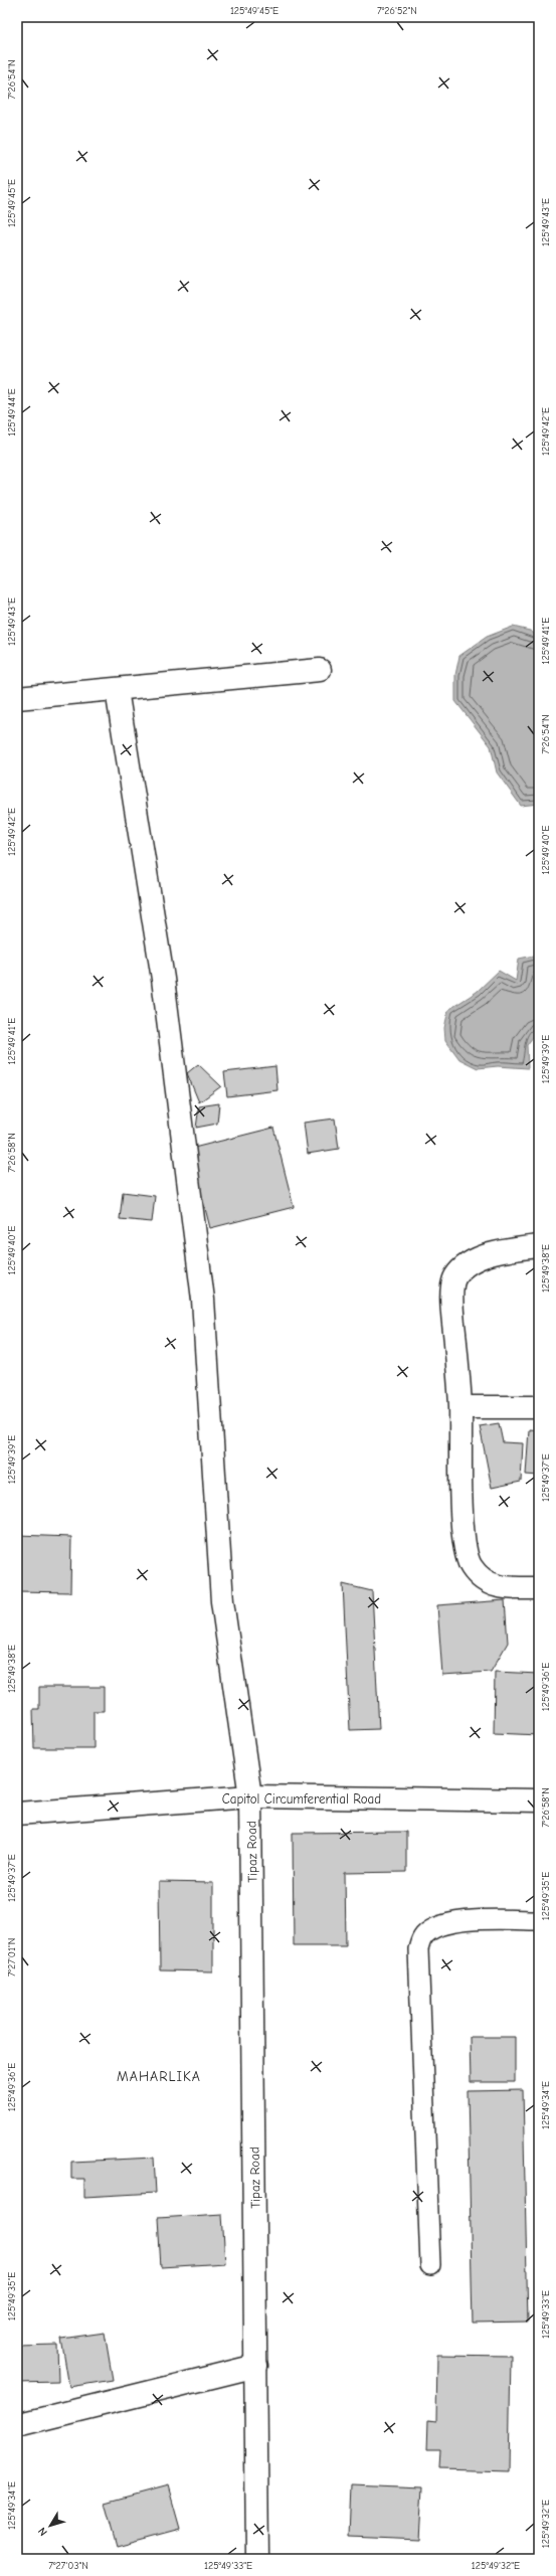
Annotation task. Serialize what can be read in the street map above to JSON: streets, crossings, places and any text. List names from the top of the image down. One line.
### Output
{"streets":{"street":["Capitol Circumferential Road","Tipaz Road"]},"crossings":[["Capitol Circumferential Road","Tipaz Road"]],"districts":["MAHARLIKA"],"north":"bottom left","coordinates":["125°49'45\"E","7°26'52\"N","7°26'54\"N","125°49'43\"E","125°49'44\"E","125°49'42\"E","125°49'41\"E","125°49'40\"E","125°49'39\"E","7°26'58\"N","125°49'38\"E","125°49'37\"E","125°49'36\"E","125°49'35\"E","7°27'01\"N","125°49'34\"E","125°49'33\"E","125°49'32\"E","7°27'03\"N"]}
